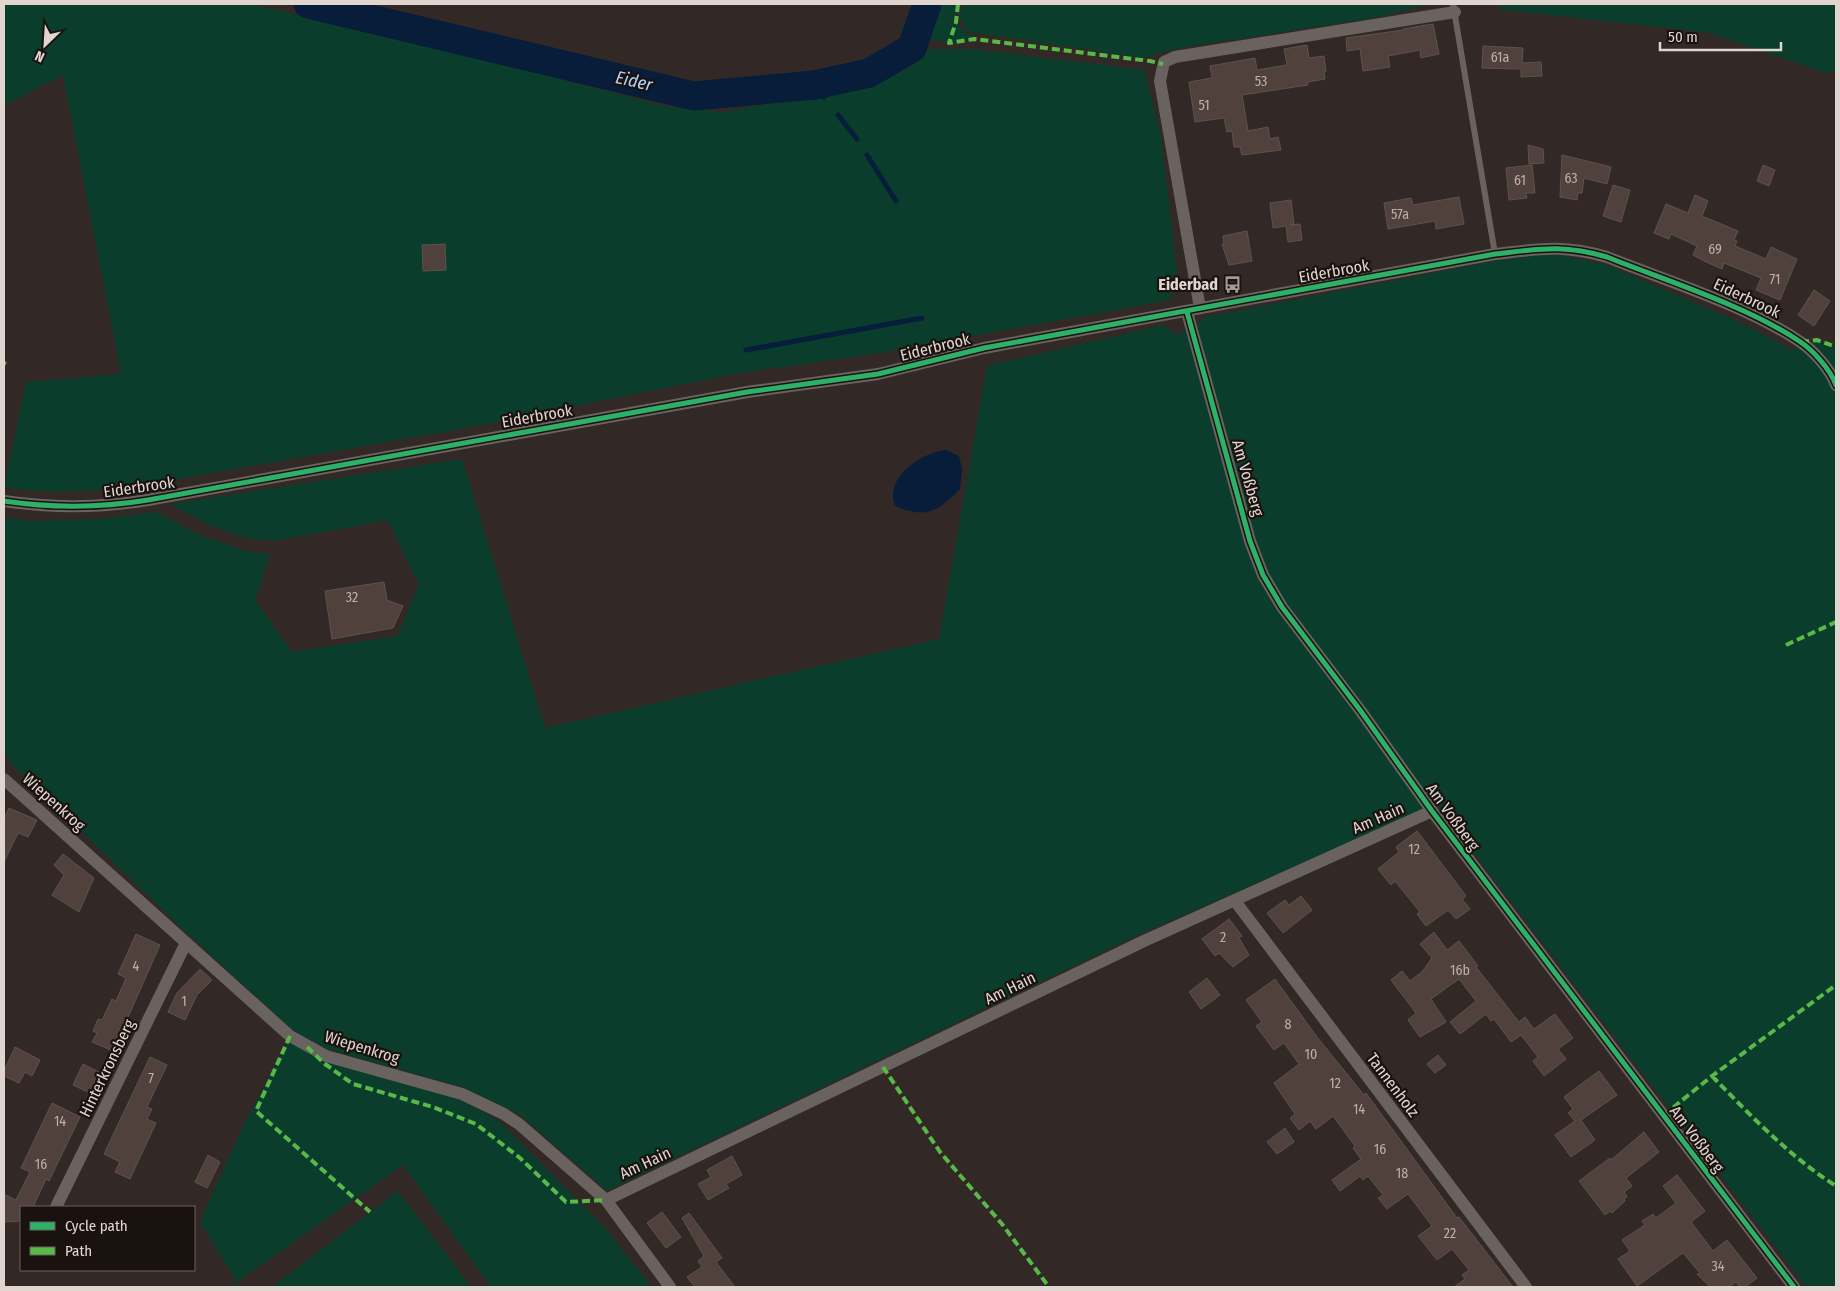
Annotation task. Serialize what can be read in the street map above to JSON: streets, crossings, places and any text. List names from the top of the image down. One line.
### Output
{"streets":{"street":["Eiderbrook","Am Voßberg","Wiepenkrog","Am Hain","Hinterkronsberg","Tannenholz"]},"crossings":[["Eiderbrook","Am Voßberg"],["Am Voßberg","Am Hain"],["Wiepenkrog","Am Hain"],["Wiepenkrog","Hinterkronsberg"],["Am Hain","Tannenholz"]],"water":["Eider"],"places":{"bus stop":["Eiderbad"]},"house_numbers":["61a","53","51","63","61","57a","69","71","32","12","2","4","16b","1","8","10","7","12","14","14","16","16","18","22","34"],"legend":["Cycle path","Path"],"scale_bar":"50 m","north":"bottom left"}
